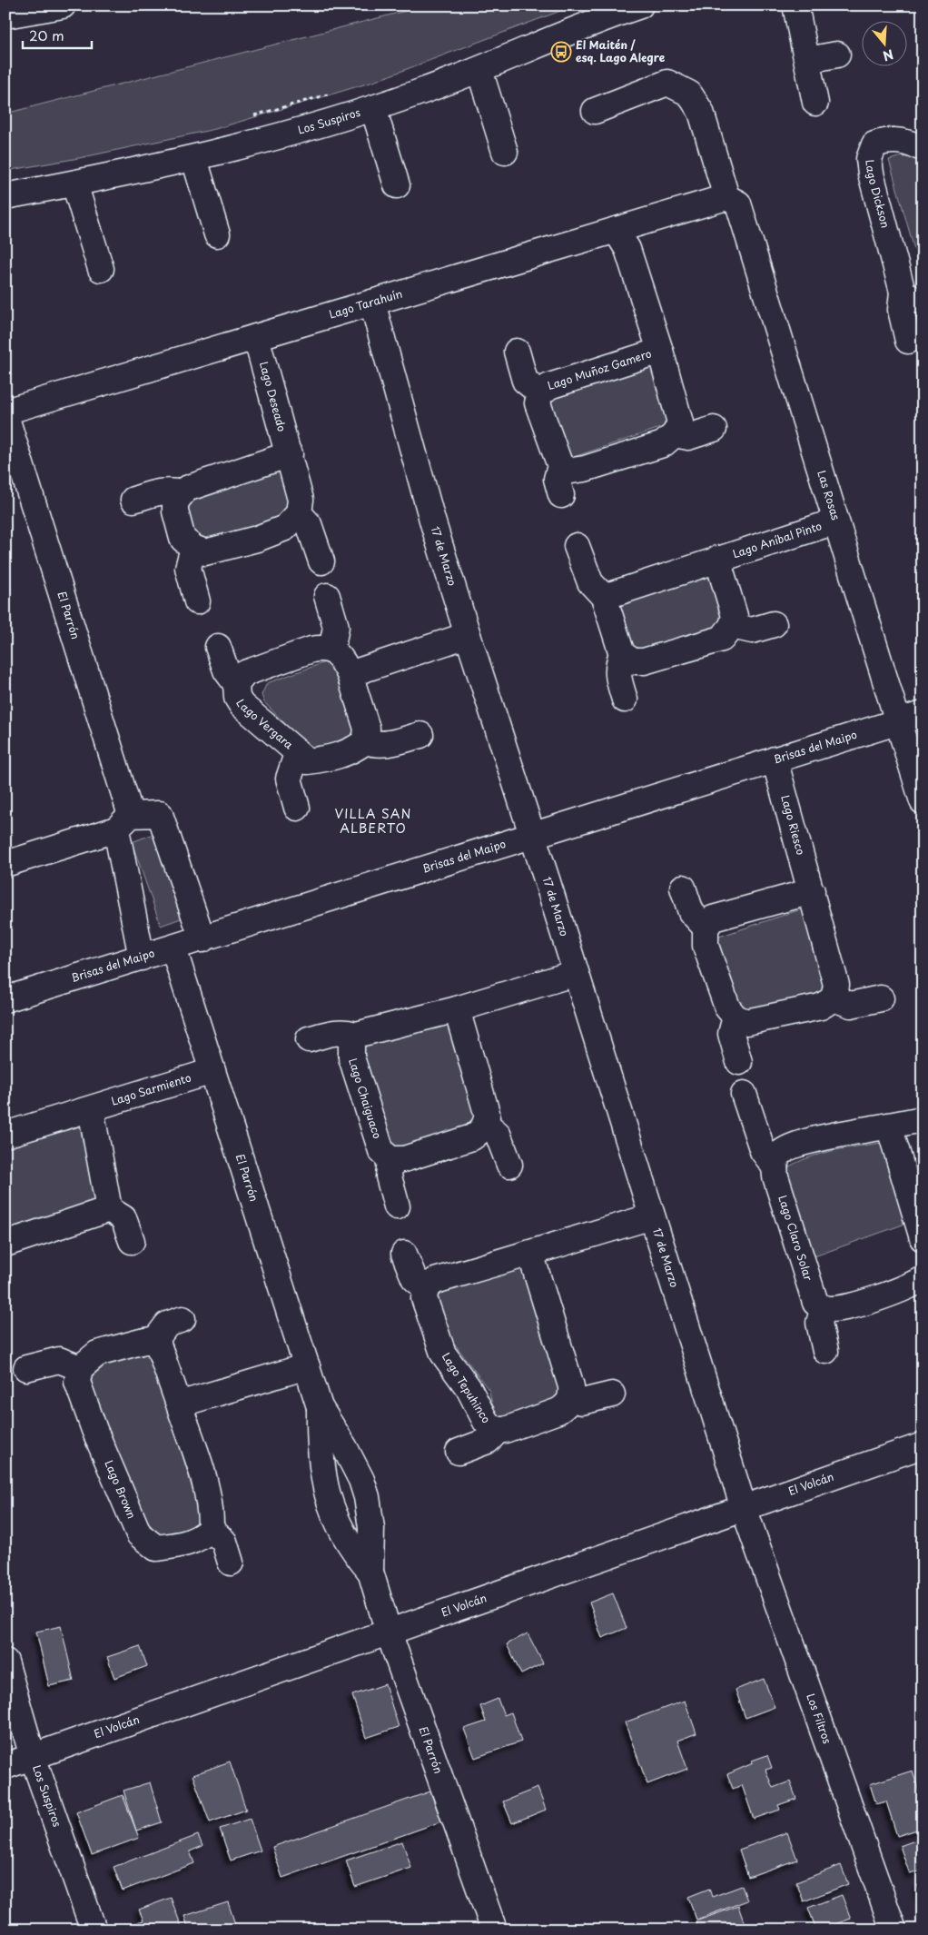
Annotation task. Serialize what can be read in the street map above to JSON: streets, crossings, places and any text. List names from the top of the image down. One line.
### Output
{"streets":{"street":["Los Suspiros","Lago Dickson","Lago Tarahuín","Lago Muñoz Gamero","Lago Deseado","Las Rosas","Lago Aníbal Pinto","17 de Marzo","El Parrón","Lago Vergara","Brisas del Maipo","Lago Riesco","Lago Sarmiento","Lago Chaiguaco","Lago Claro Solar","Lago Tepuhinco","El Volcán","Lago Brown","Los Filtros"]},"crossings":[["Los Suspiros","El Volcán"],["Lago Tarahuín","Lago Muñoz Gamero"],["Lago Tarahuín","Lago Deseado"],["Lago Tarahuín","Las Rosas"],["Lago Tarahuín","17 de Marzo"],["Lago Tarahuín","El Parrón"],["Las Rosas","Lago Aníbal Pinto"],["Las Rosas","Brisas del Maipo"],["17 de Marzo","Brisas del Maipo"],["17 de Marzo","El Volcán"],["17 de Marzo","Los Filtros"],["El Parrón","Brisas del Maipo"],["El Parrón","Lago Sarmiento"],["El Parrón","El Volcán"],["Brisas del Maipo","Lago Riesco"],["El Volcán","Los Filtros"]],"districts":["VILLA SAN ALBERTO"],"places":{"bus stop":["El Maitén / esq. Lago Alegre"]},"scale_bar":"20 m","north":"bottom"}
